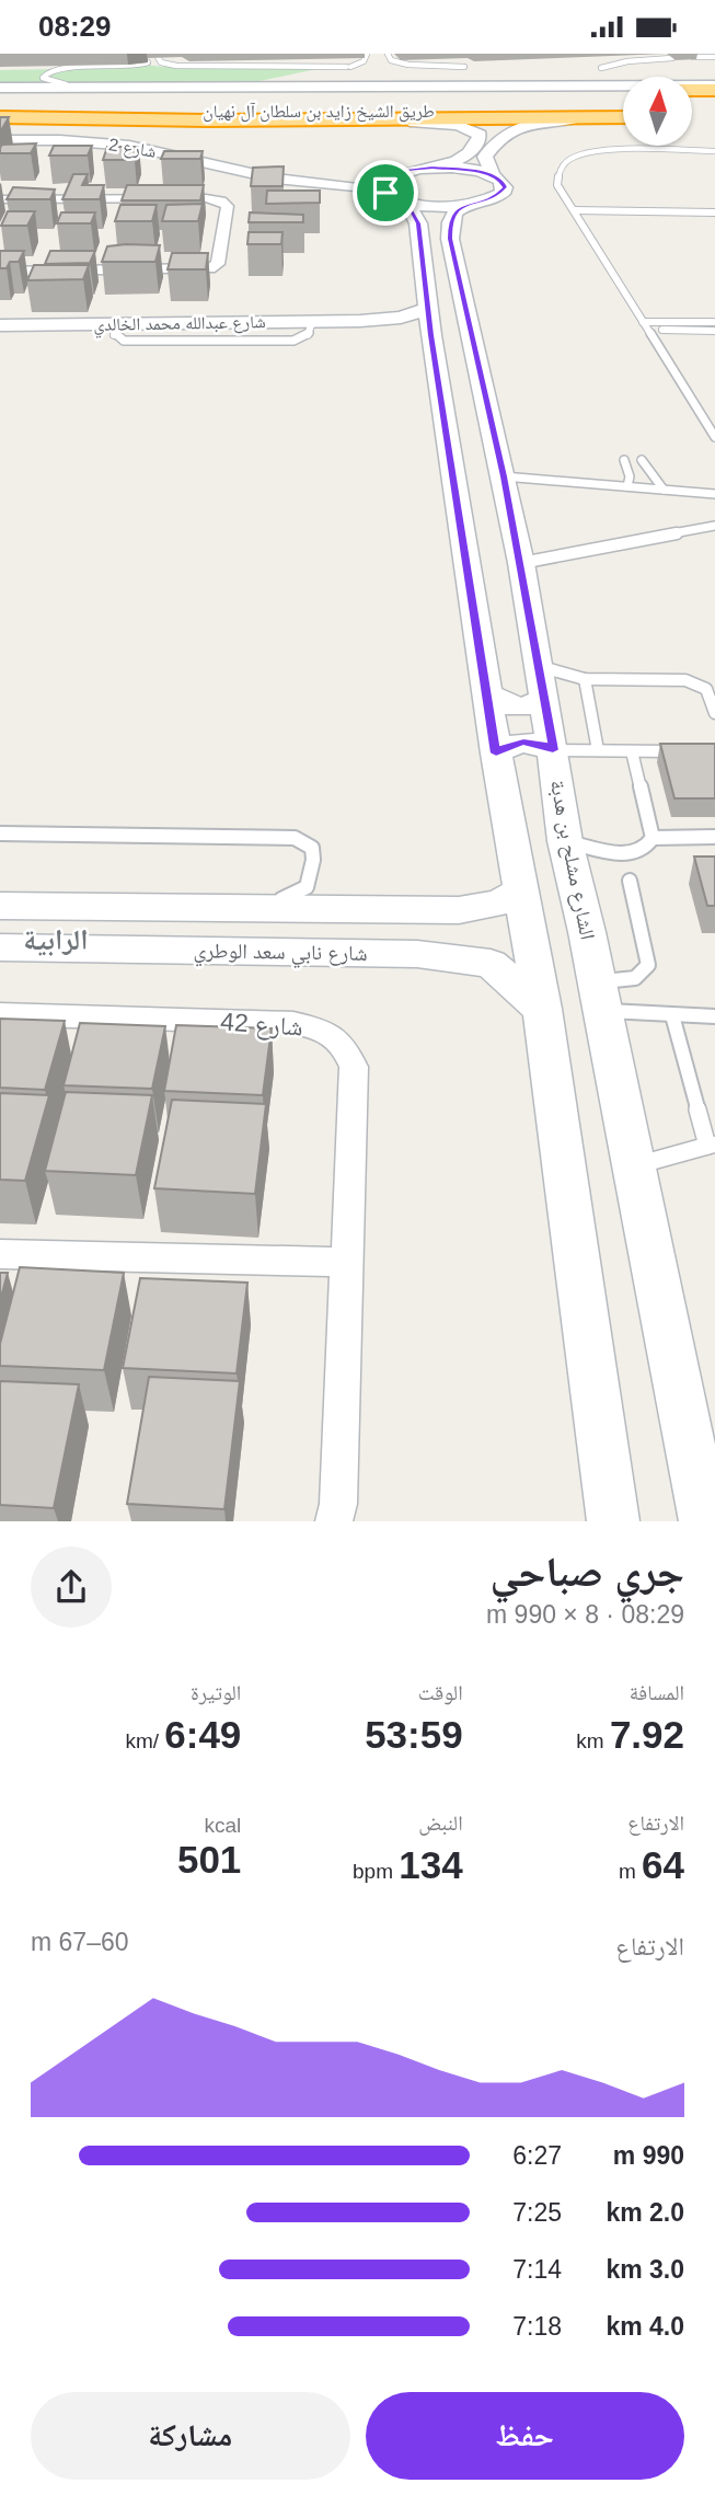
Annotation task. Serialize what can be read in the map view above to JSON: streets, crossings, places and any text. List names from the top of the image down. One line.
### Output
{"streets":{"highway":["طريق الشيخ زايد بن سلطان آل نهيان"],"street":["شارع 2","شارع عبدالله محمد الخالدي","الشارع مشلح بن هدبة","شارع نابي سعد الوطري","شارع 42"]},"districts":["الرابية"],"north":"top","page":{"status":"08:29","heading":["جري صباحي","08:29 · 8 × 990 m"],"stats":[["المسافة","7.92 km"],["الوقت","53:59"],["الوتيرة","6:49 /km"],["الارتفاع","64 m"],["النبض","134 bpm"],["kcal","501"]],"chart":["الارتفاع","60–67 m"],"list":[{"name":"990 m","note":"6:27"},{"name":"2.0 km","note":"7:25"},{"name":"3.0 km","note":"7:14"},{"name":"4.0 km","note":"7:18"}],"buttons":["حفظ","مشاركة"]}}
